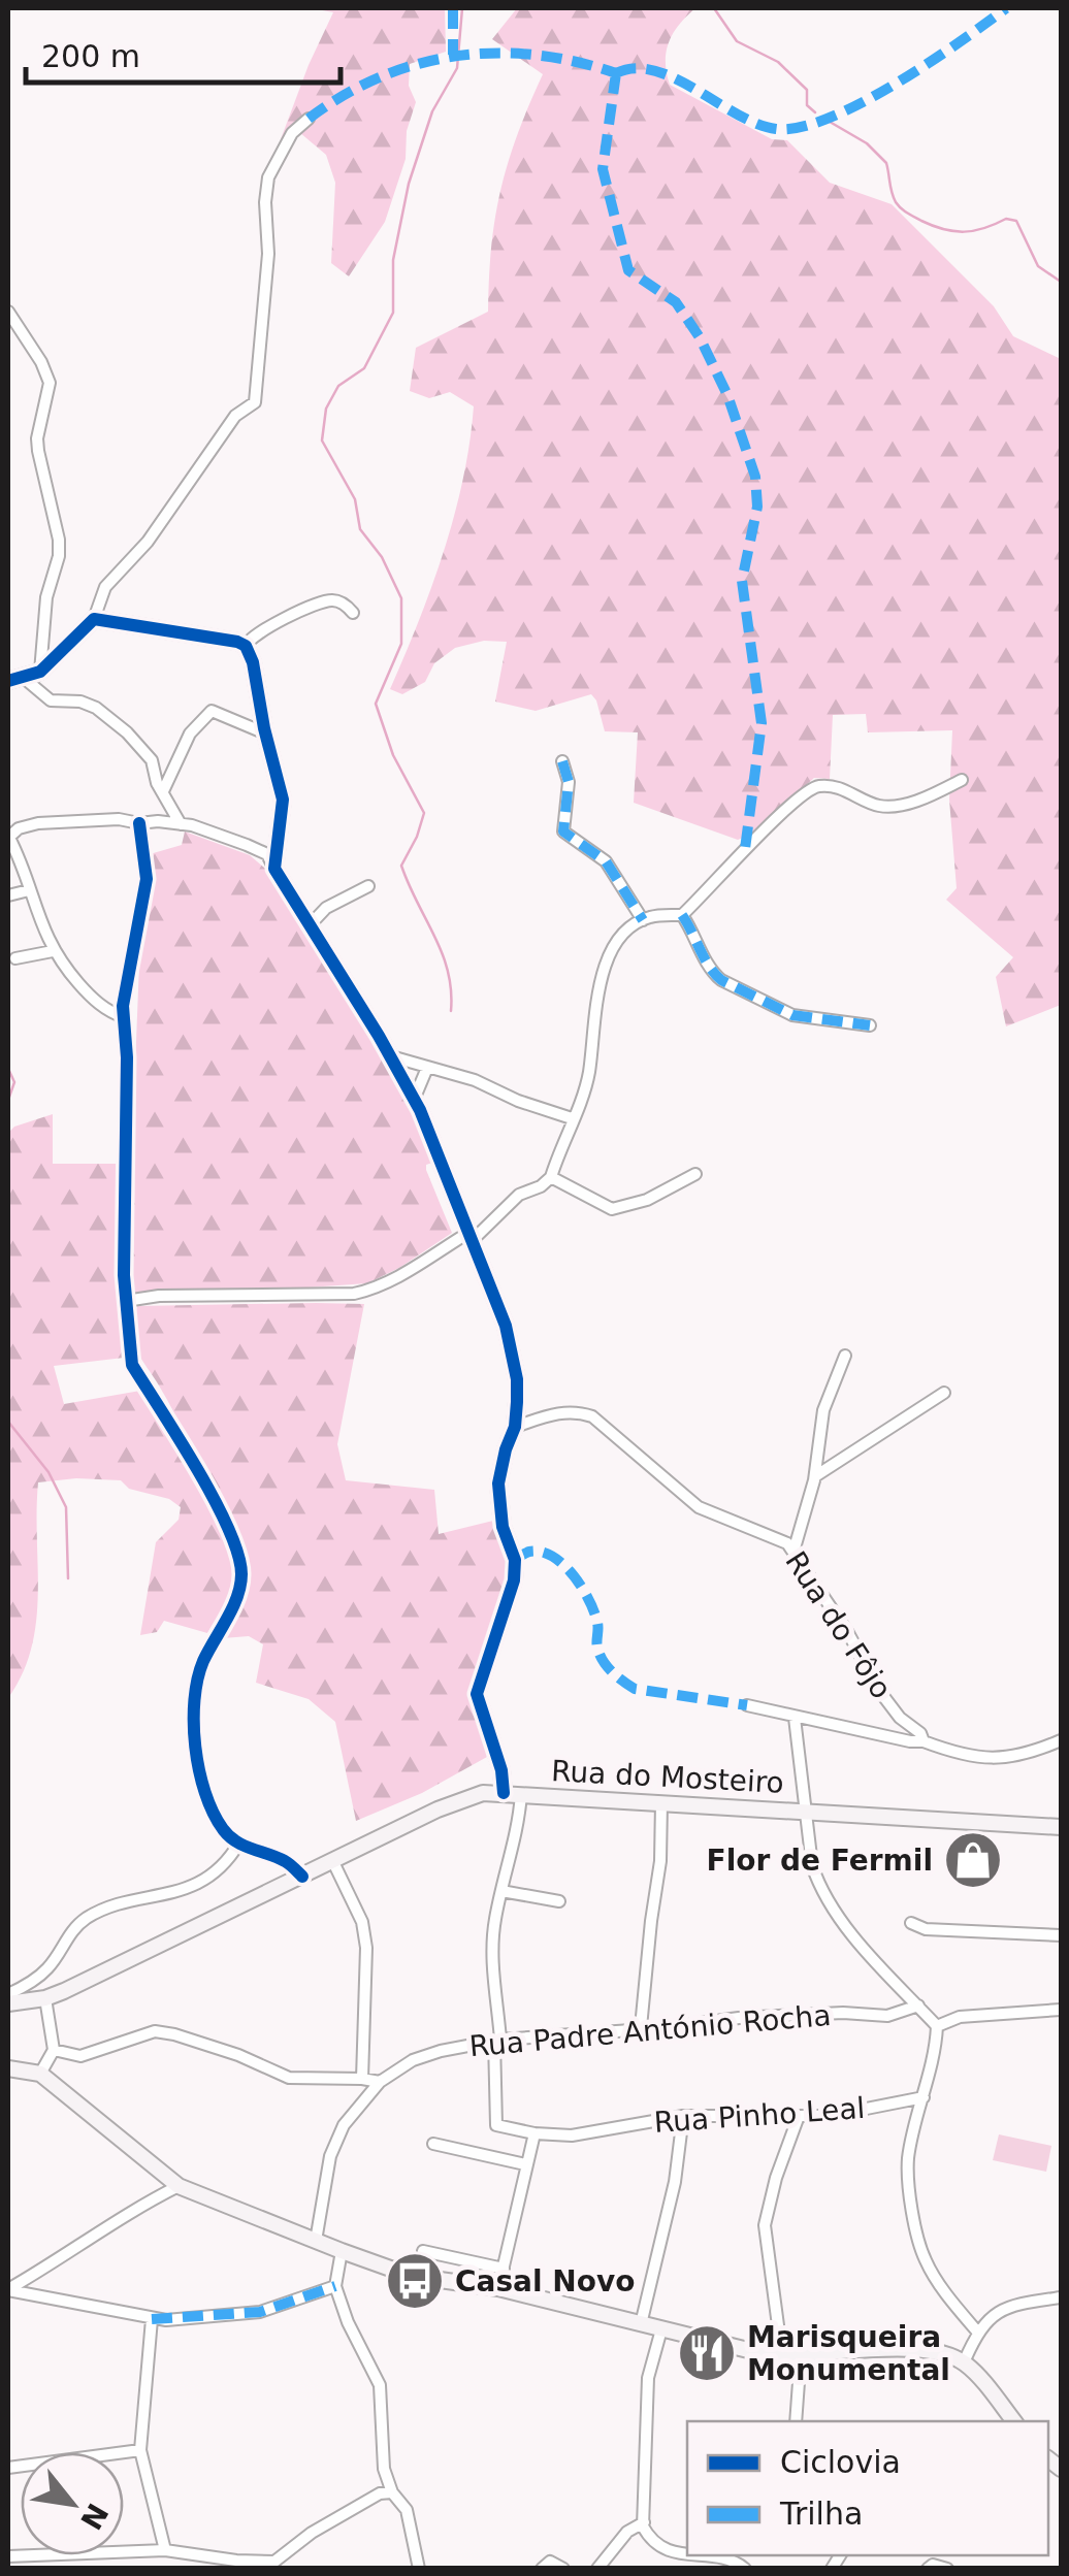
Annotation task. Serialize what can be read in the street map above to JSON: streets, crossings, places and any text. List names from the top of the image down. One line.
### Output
{"streets":{"main road":["Rua do Mosteiro"],"street":["Rua do Fôjo","Rua Padre António Rocha","Rua Pinho Leal"]},"places":{"shop":["Flor de Fermil"],"bus stop":["Casal Novo"],"restaurant":["Marisqueira Monumental"]},"legend":["Ciclovia","Trilha"],"scale_bar":"200 m","north":"bottom right"}
